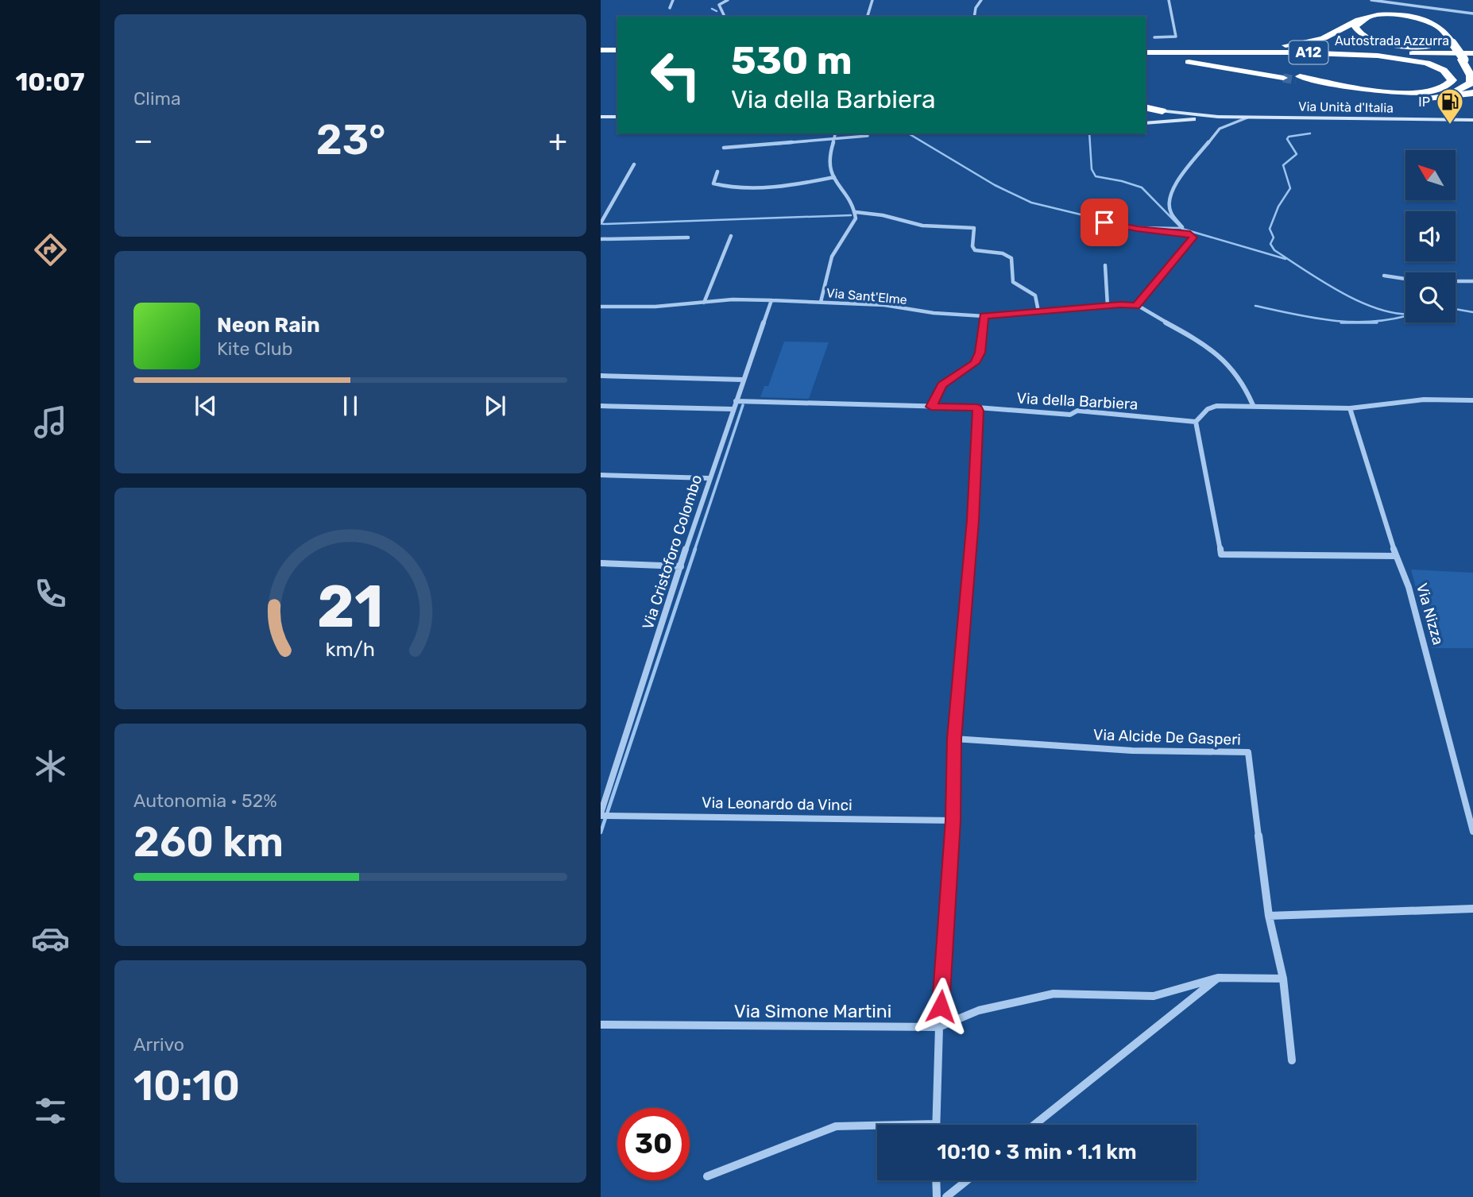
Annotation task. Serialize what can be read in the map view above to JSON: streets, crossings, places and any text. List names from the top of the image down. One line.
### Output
{"streets":{"highway":["Autostrada Azzurra","A12"],"main road":["Via Unità d'Italia"],"street":["Via Sant'Elme","Via della Barbiera","Via Cristoforo Colombo","Via Nizza","Via Alcide De Gasperi","Via Leonardo da Vinci","Via Simone Martini"]},"crossings":[["Via Sant'Elme","Via Cristoforo Colombo"],["Via della Barbiera","Via Cristoforo Colombo"],["Via Cristoforo Colombo","Via Leonardo da Vinci"]],"places":{"fuel station":["IP"]},"north":"top left","page":{"tabs":"10:07","tile":["Clima",["Autonomia · 52%","260 km"],["Arrivo","10:10"]],"turn":["530 m","Via della Barbiera"],"heat":["−","23°","+"],"song":["Neon Rain","Kite Club"],"limit":"30","trip":"10:10 · 3 min · 1.1 km","gauge":["21","km/h"]}}
